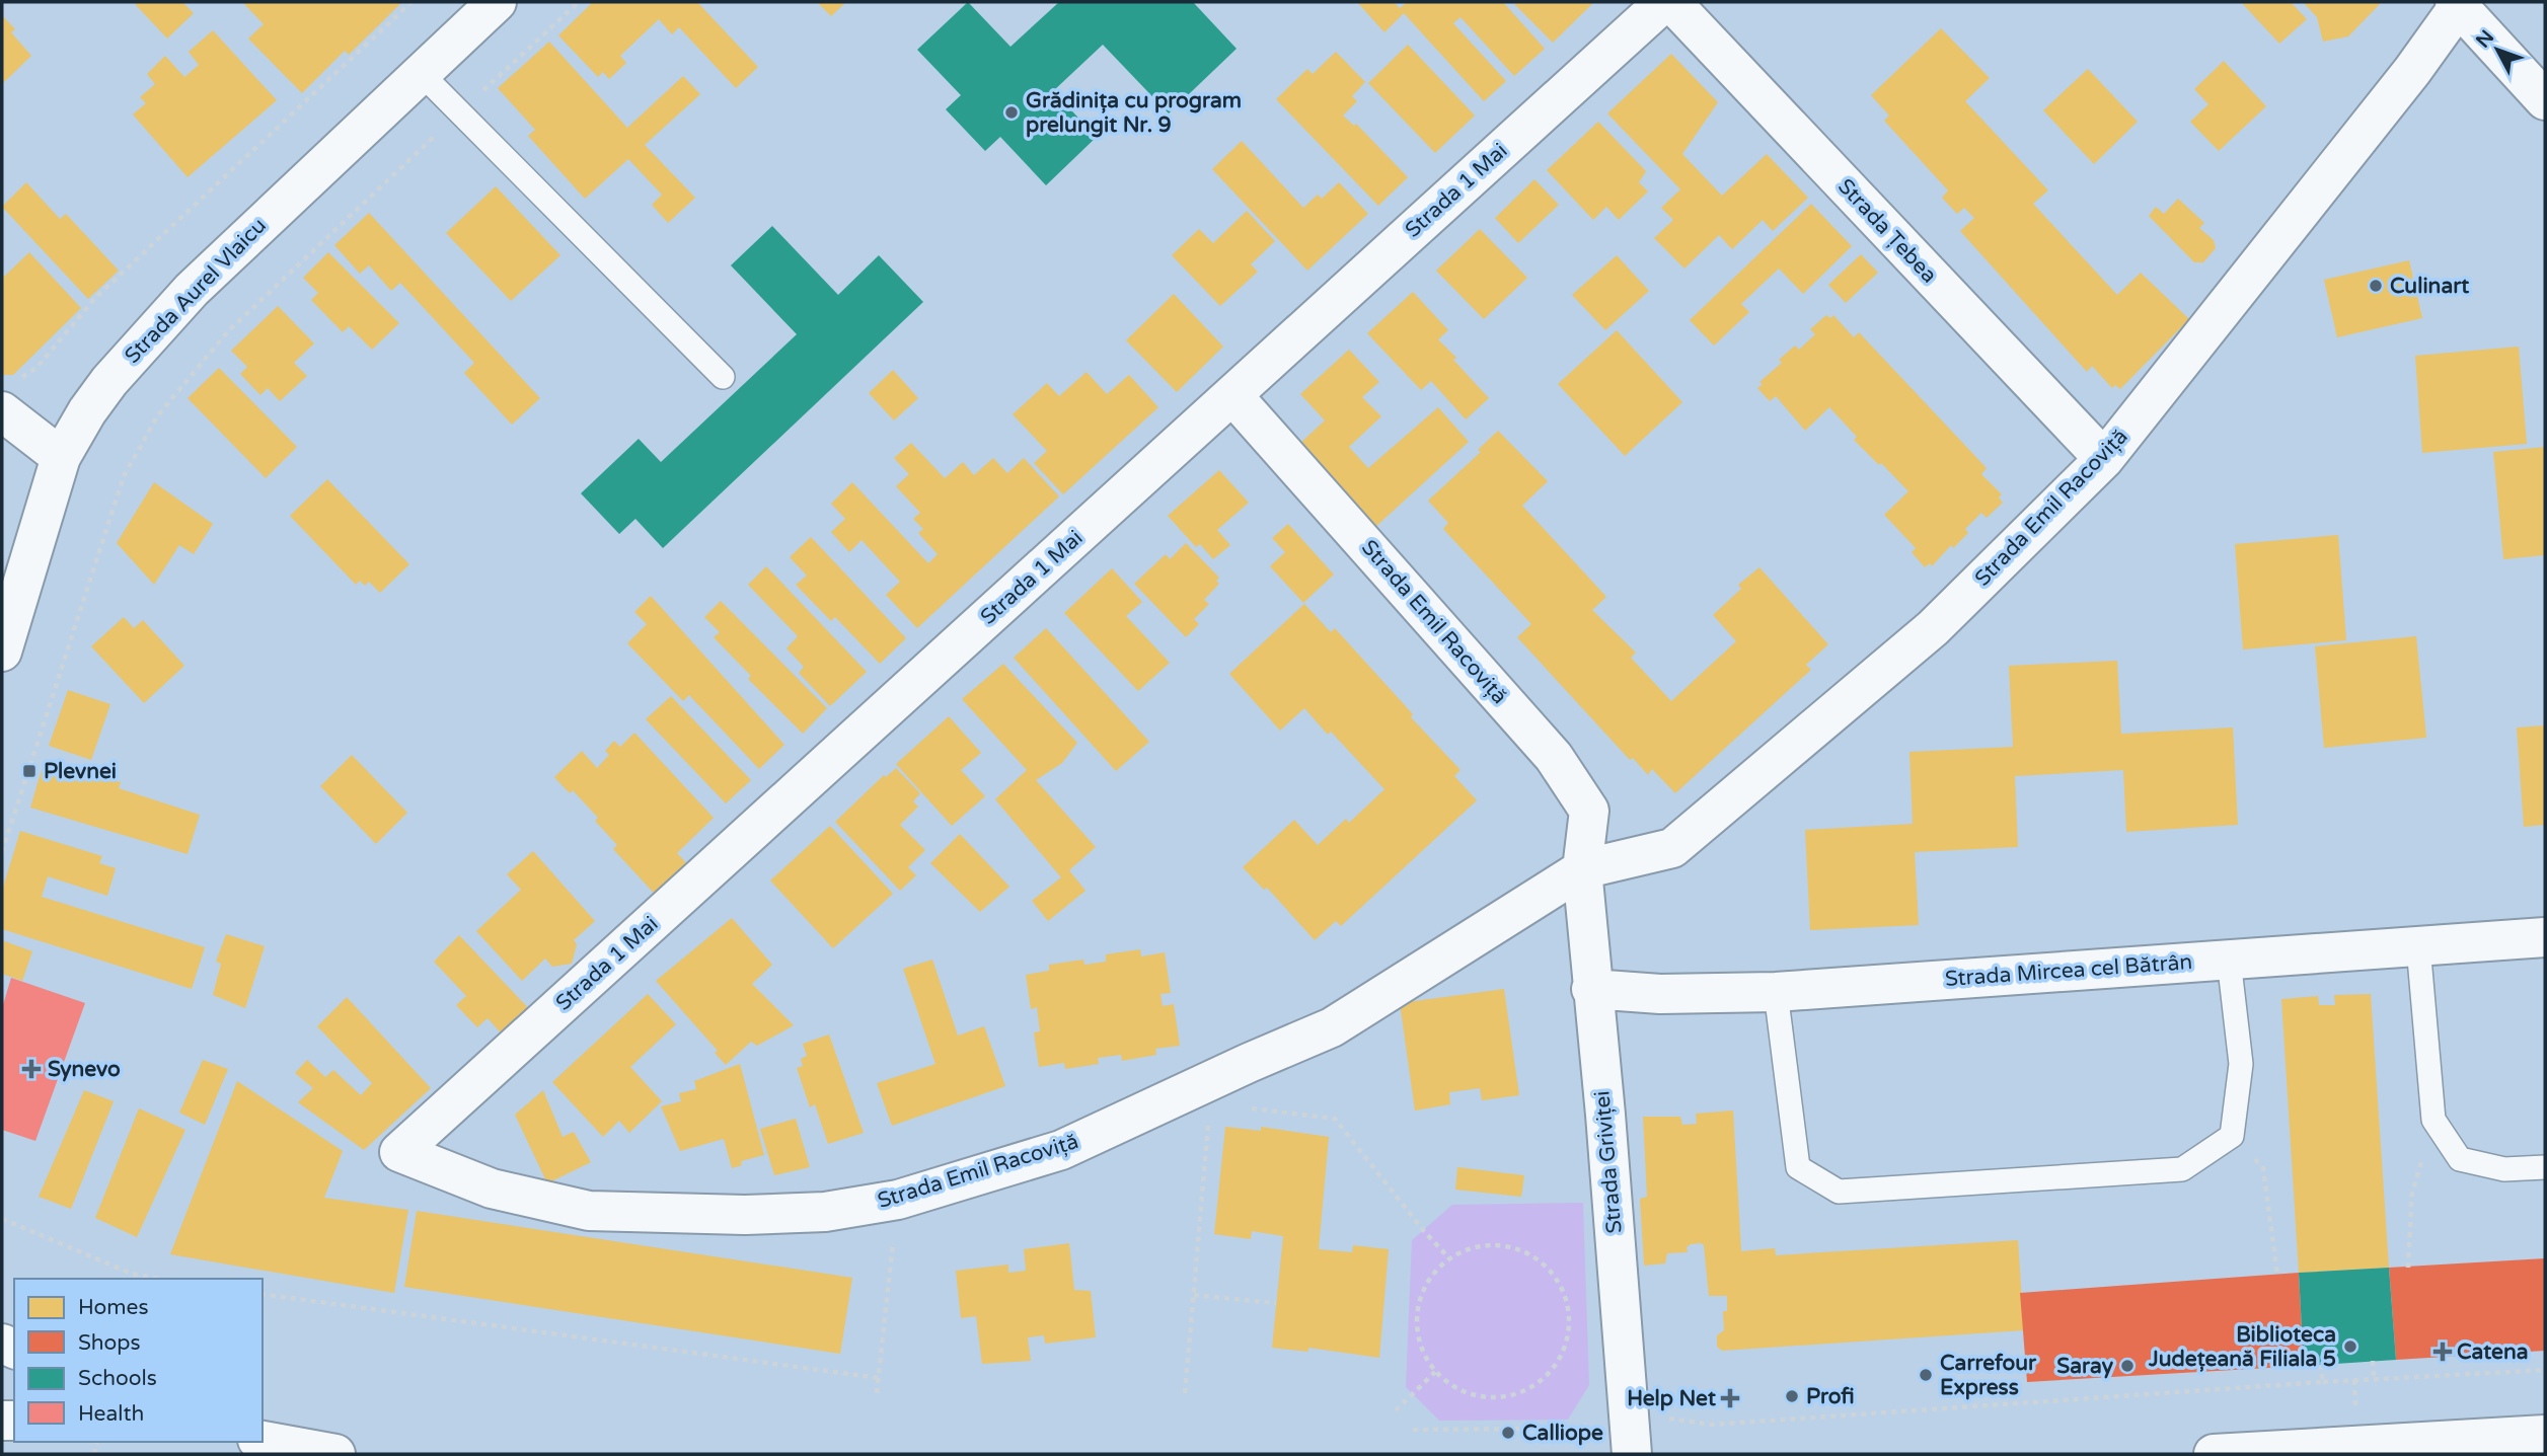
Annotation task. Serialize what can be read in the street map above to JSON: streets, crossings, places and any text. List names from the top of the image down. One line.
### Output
{"streets":{"street":["Strada 1 Mai","Strada Țebea","Strada Aurel Vlaicu","Strada Emil Racoviță","Strada Mircea cel Bătrân","Strada Griviței"]},"crossings":[["Strada 1 Mai","Strada Emil Racoviță"],["Strada Țebea","Strada Emil Racoviță"],["Strada Emil Racoviță","Strada Griviței"],["Strada Mircea cel Bătrân","Strada Griviței"]],"places":{"other":["Grădinița cu program prelungit Nr. 9","Culinart","Biblioteca Județeană Filiala 5","Saray","Carrefour Express","Profi","Calliope"],"transit":["Plevnei"],"health":["Synevo","Catena","Help Net"]},"legend":["Homes","Shops","Schools","Health"],"north":"top left"}
